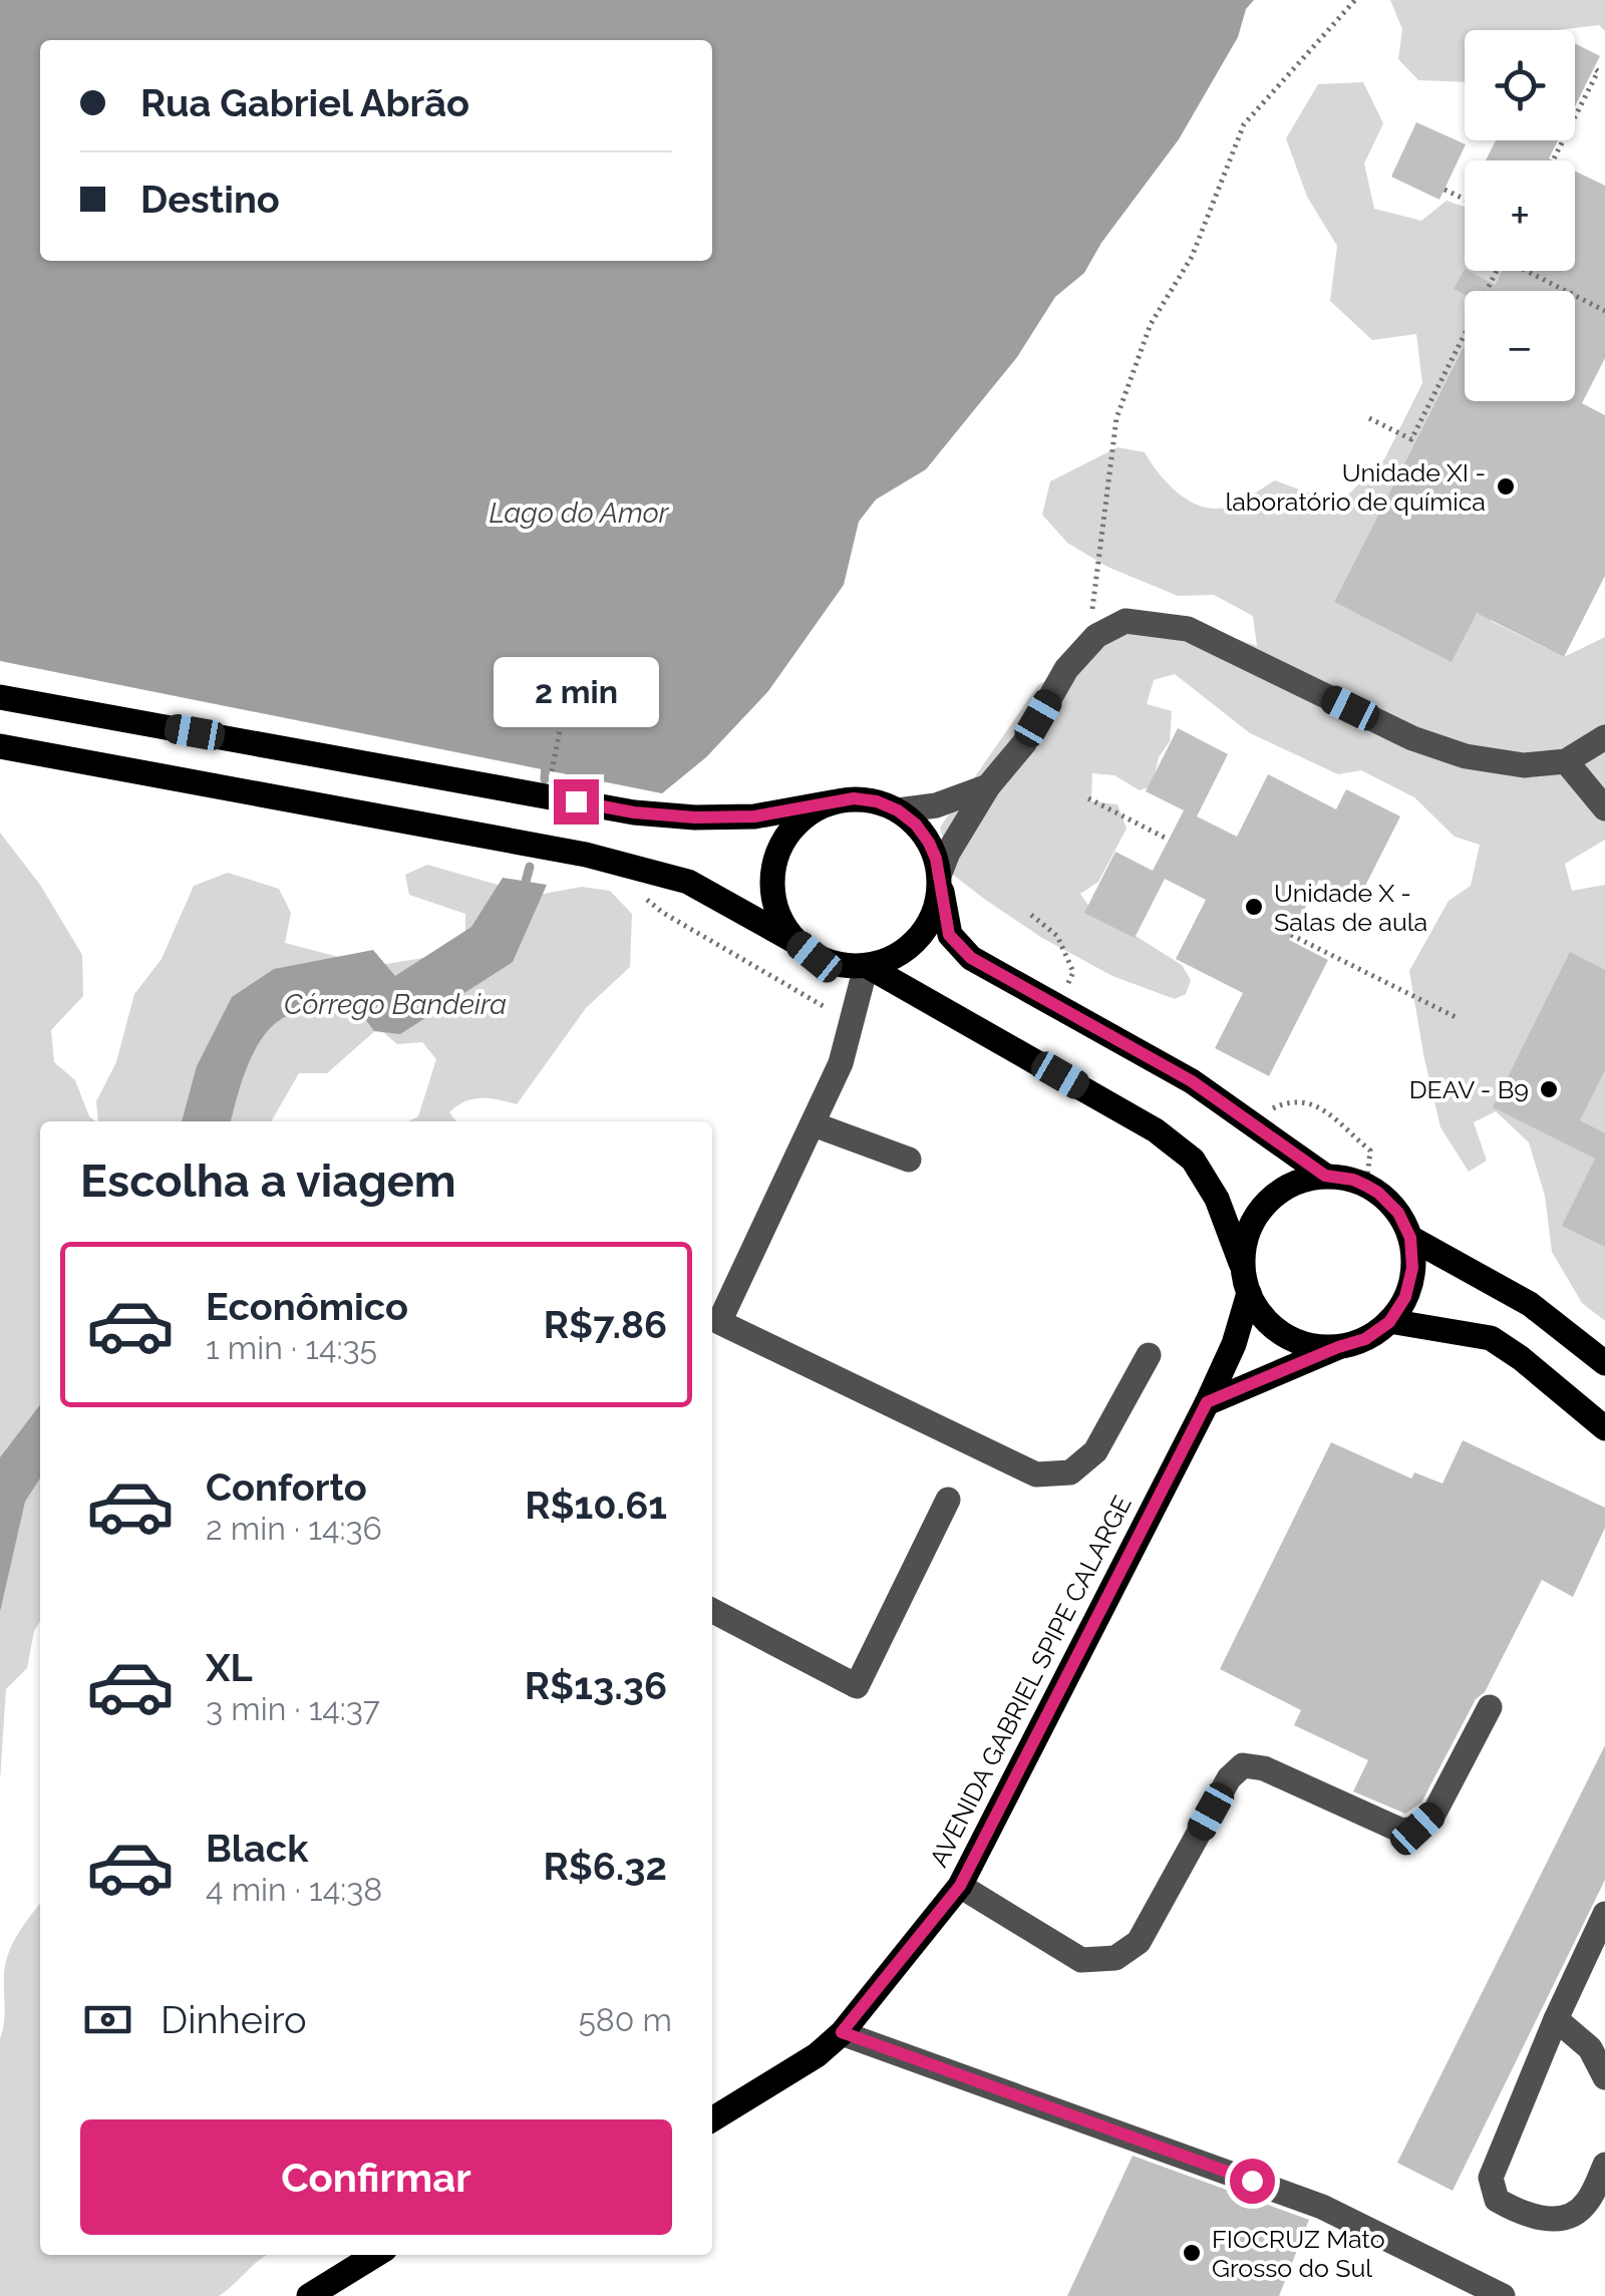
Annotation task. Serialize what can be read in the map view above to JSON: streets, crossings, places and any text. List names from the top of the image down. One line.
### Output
{"streets":{"main road":["AVENIDA GABRIEL SPIPE CALARGE"]},"water":["Lago do Amor","Córrego Bandeira"],"places":["Unidade XI - laboratório de química","Unidade X - Salas de aula","DEAV - B9","FIOCRUZ Mato Grosso do Sul"],"page":{"map_buttons":["+","−"],"banner":["Rua Gabriel Abrão","Destino"],"bubble":"2 min","heading":"Escolha a viagem","list":[{"name":"Econômico","note":"1 min · 14:35","value":"R$7.86"},{"name":"Conforto","note":"2 min · 14:36","value":"R$10.61"},{"name":"XL","note":"3 min · 14:37","value":"R$13.36"},{"name":"Black","note":"4 min · 14:38","value":"R$6.32"}],"pay":["Dinheiro","580 m"],"buttons":"Confirmar"}}
